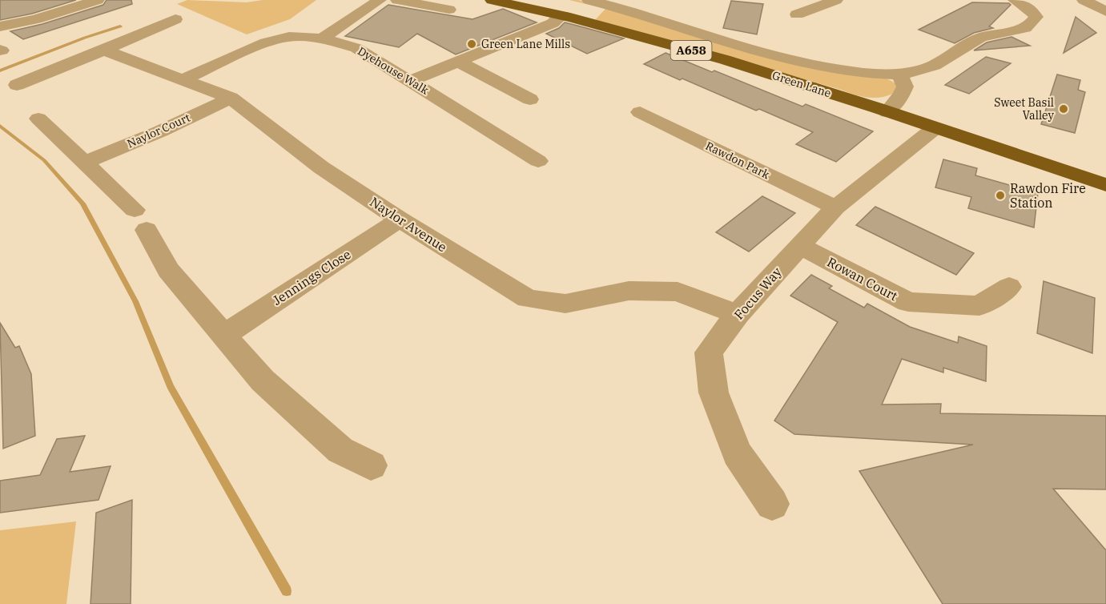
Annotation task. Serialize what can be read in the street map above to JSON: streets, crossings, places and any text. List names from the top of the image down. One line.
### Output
{"streets":{"highway":["A658","Green Lane"],"street":["Dyehouse Walk","Naylor Court","Rawdon Park","Naylor Avenue","Jennings Close","Rowan Court","Focus Way"]},"crossings":[["Dyehouse Walk","Naylor Avenue"],["Green Lane","Focus Way"],["Naylor Court","Naylor Avenue"],["Rawdon Park","Focus Way"],["Naylor Avenue","Jennings Close"],["Naylor Avenue","Focus Way"],["Rowan Court","Focus Way"]],"places":["Green Lane Mills","Sweet Basil Valley","Rawdon Fire Station"]}
